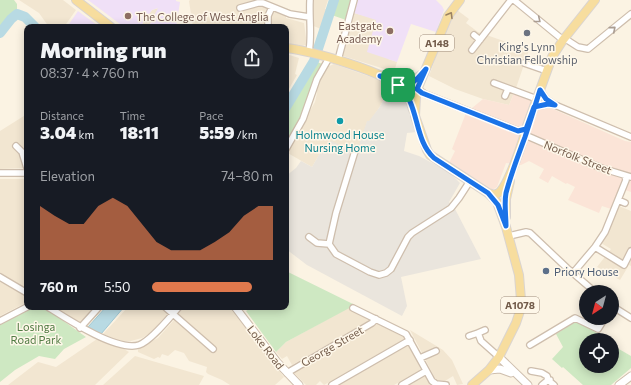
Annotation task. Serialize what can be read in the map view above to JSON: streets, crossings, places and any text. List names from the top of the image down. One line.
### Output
{"streets":{"main road":["A148","A1078"],"street":["Norfolk Street","George Street","Loke Road"]},"crossings":[["A148","Norfolk Street"],["A148","A1078"],["George Street","Loke Road"]],"parks":["Losinga Road Park"],"places":["The College of West Anglia","Eastgate Academy","King's Lynn Christian Fellowship","Holmwood House Nursing Home","Priory House"],"north":"bottom left","page":{"heading":["Morning run","08:37 · 4 × 760 m"],"stats":[["Distance","3.04 km"],["Time","18:11"],["Pace","5:59 /km"]],"chart":["Elevation","74–80 m"],"list":[{"name":"760 m","note":"5:50"}]}}
